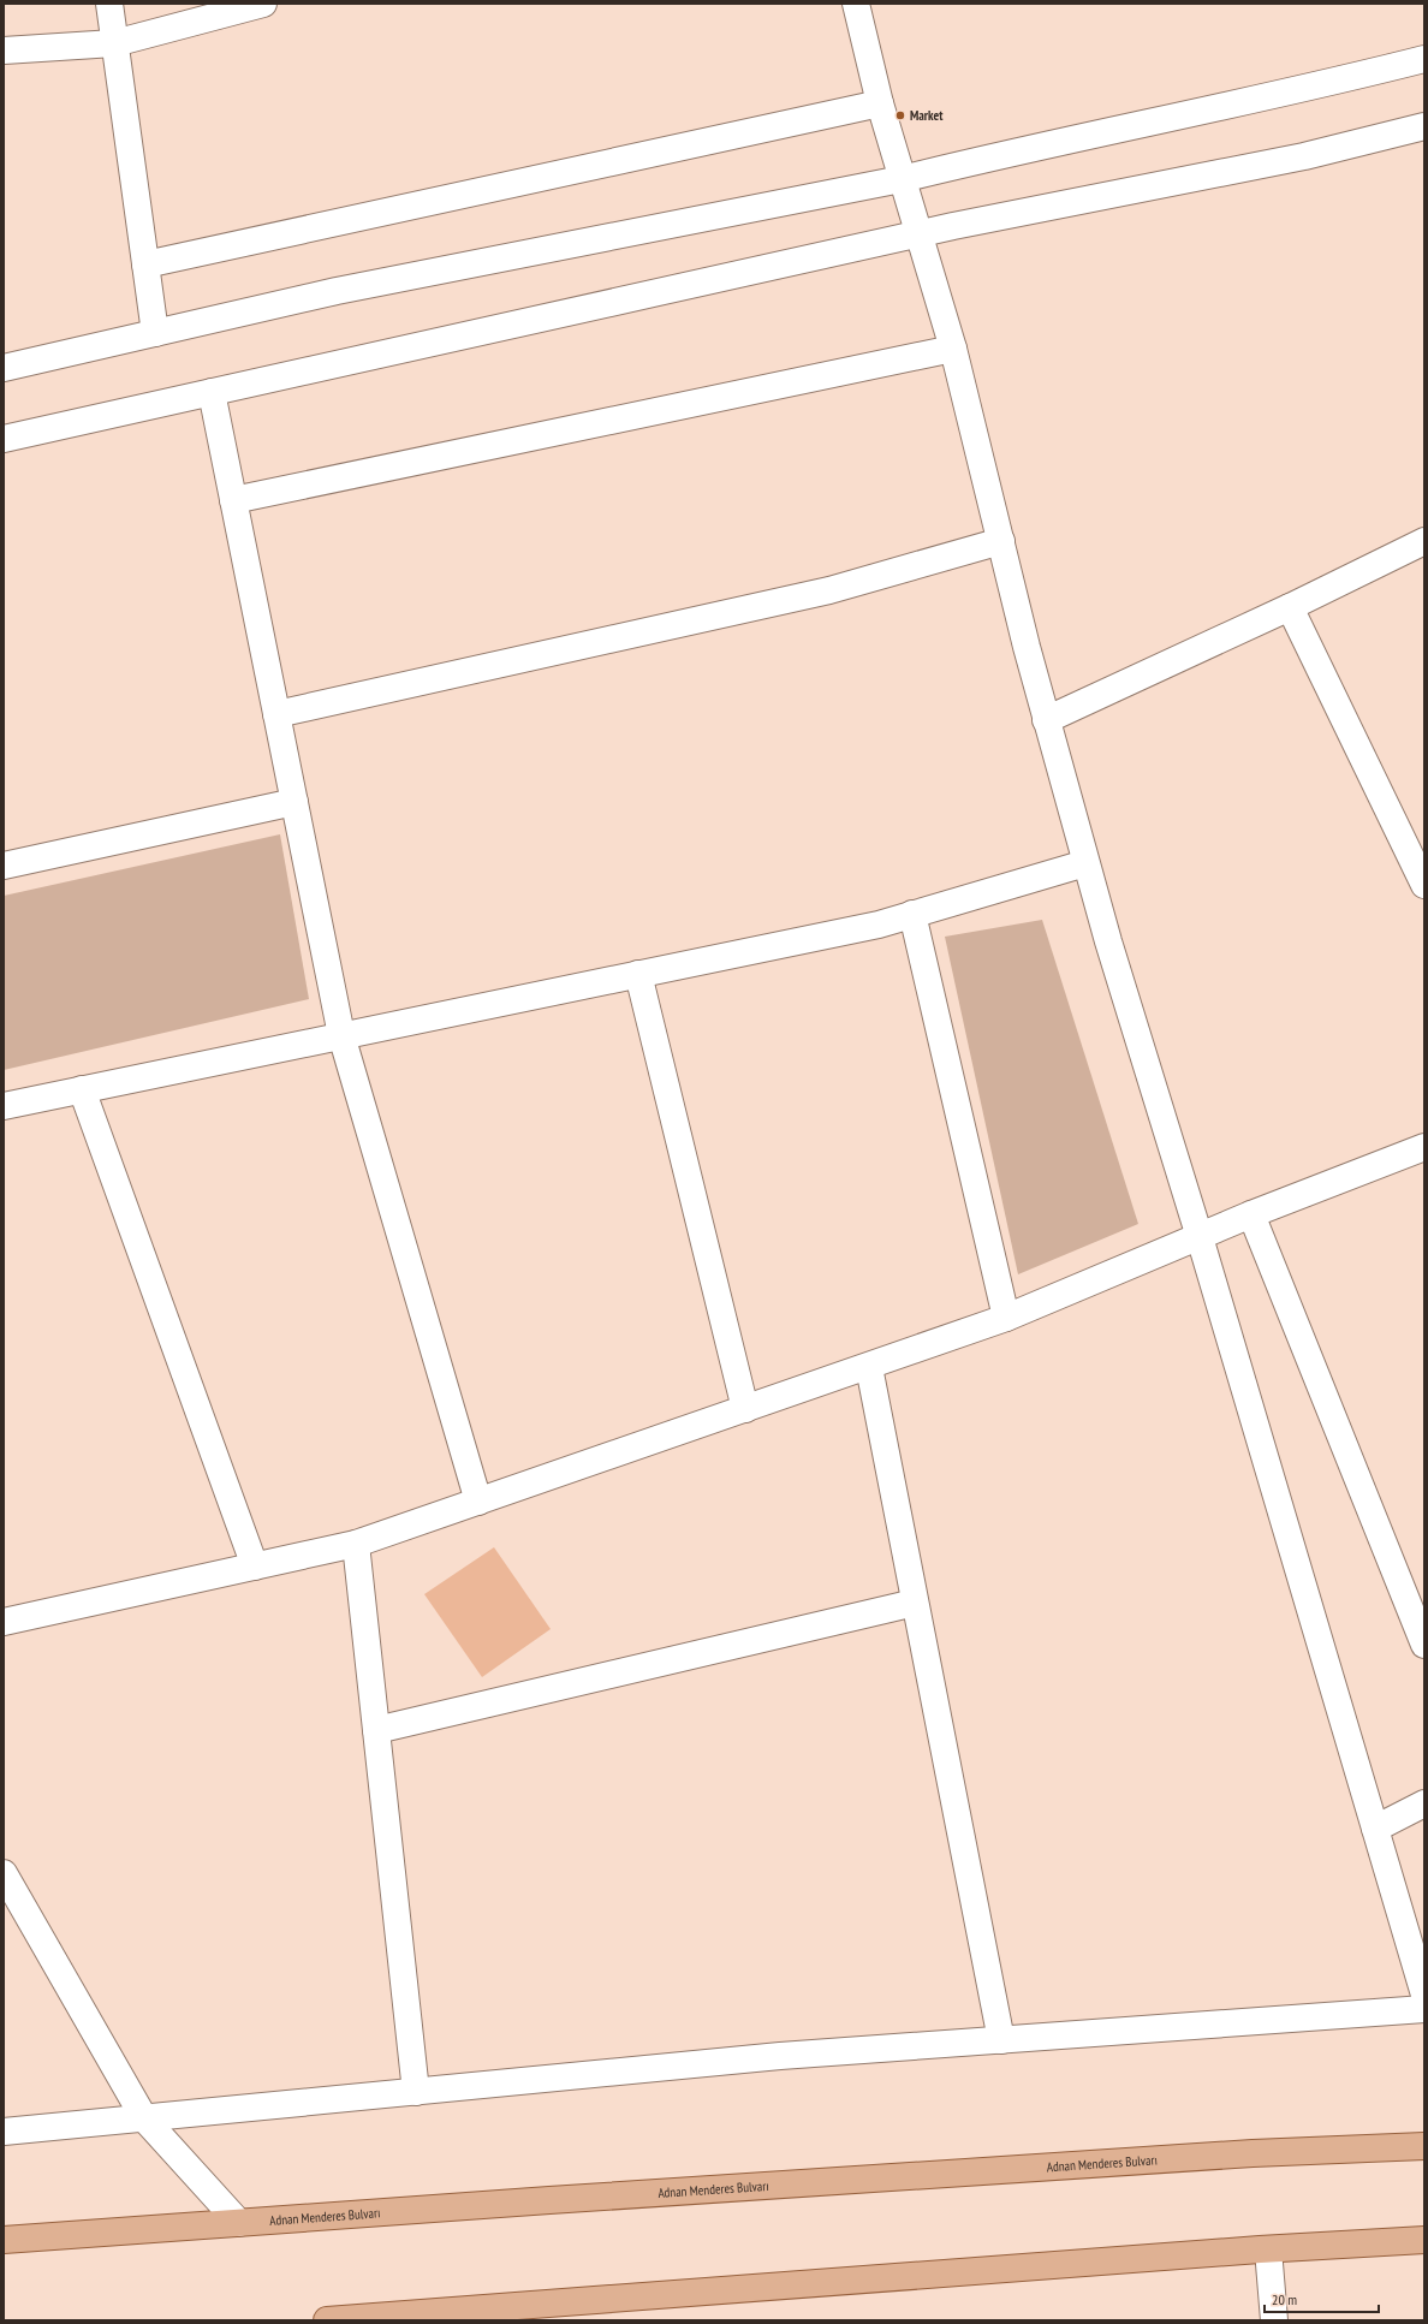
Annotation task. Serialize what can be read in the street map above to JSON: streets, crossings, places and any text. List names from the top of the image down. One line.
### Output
{"streets":{"main road":["Adnan Menderes Bulvarı"]},"places":["Market"],"scale_bar":"20 m"}
